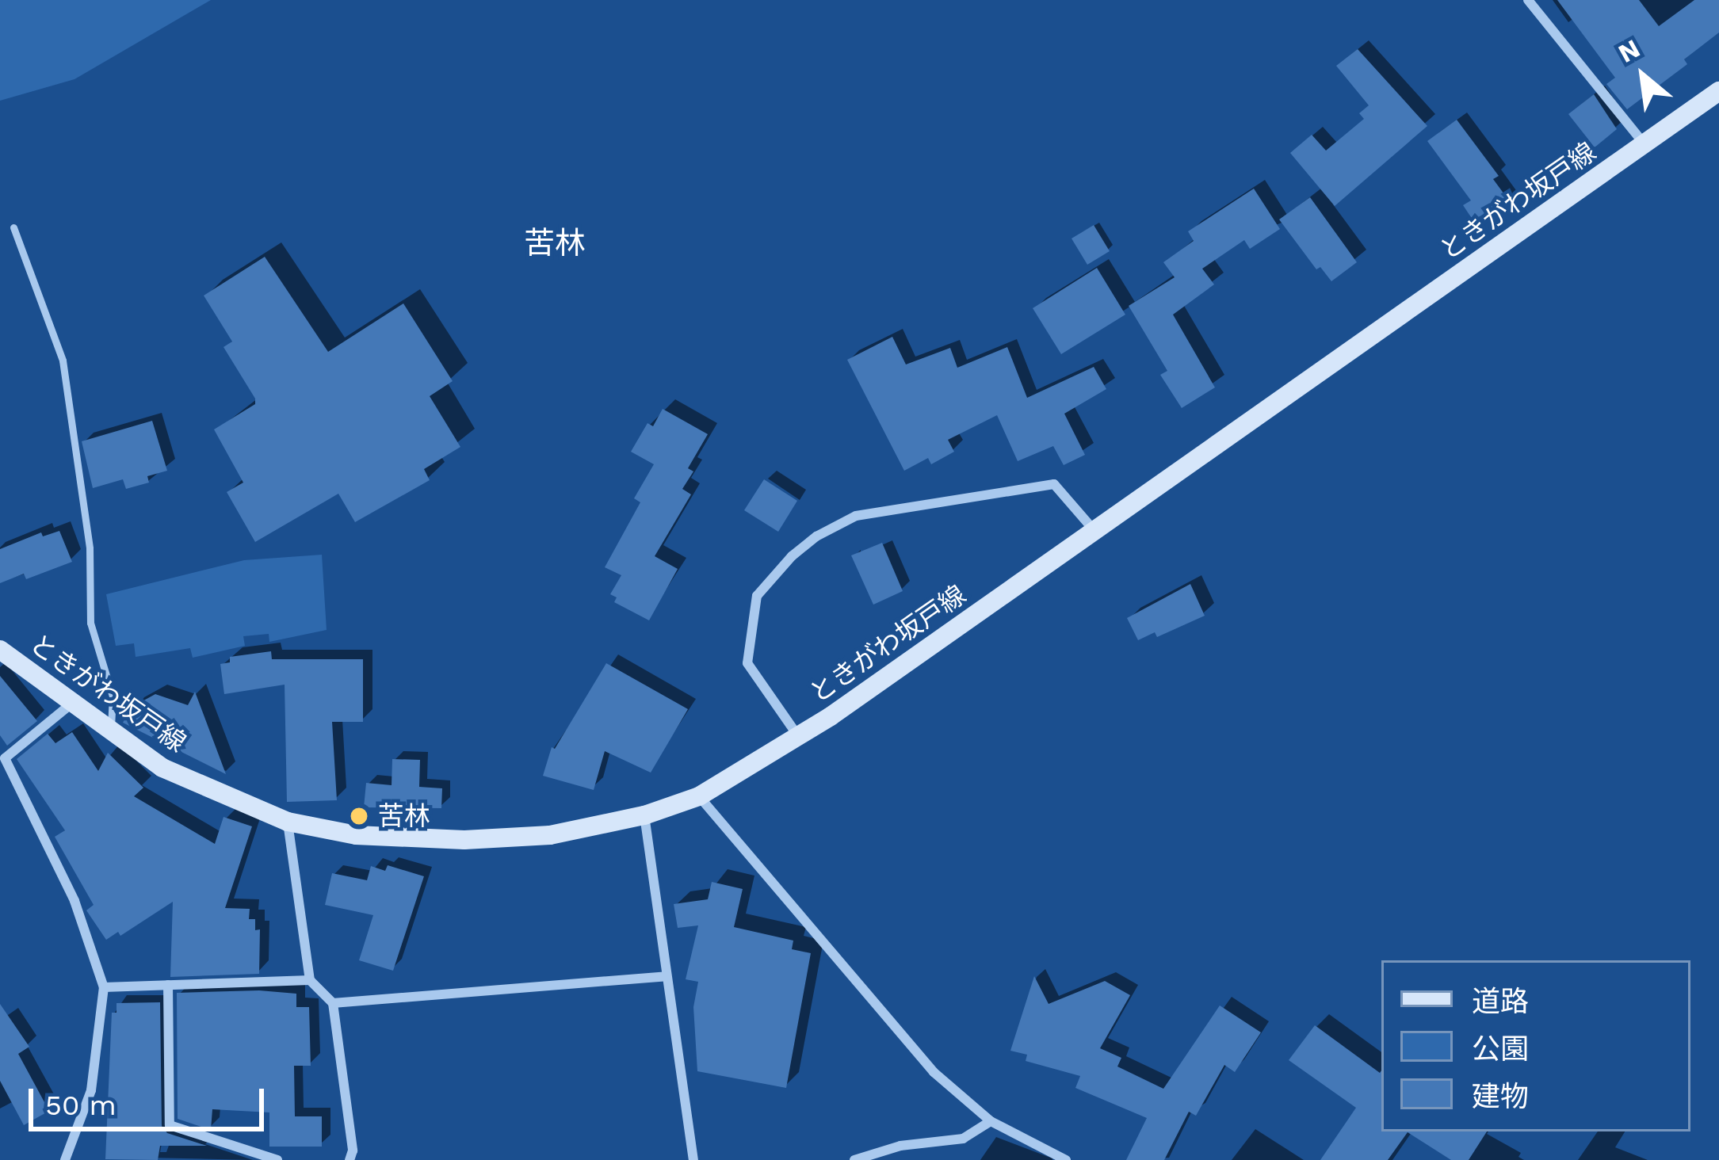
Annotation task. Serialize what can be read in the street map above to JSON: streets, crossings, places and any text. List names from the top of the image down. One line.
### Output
{"streets":{"main road":["ときがわ坂戸線"]},"districts":["苦林"],"places":["苦林"],"legend":["道路","公園","建物"],"scale_bar":"50 m","north":"top left"}
